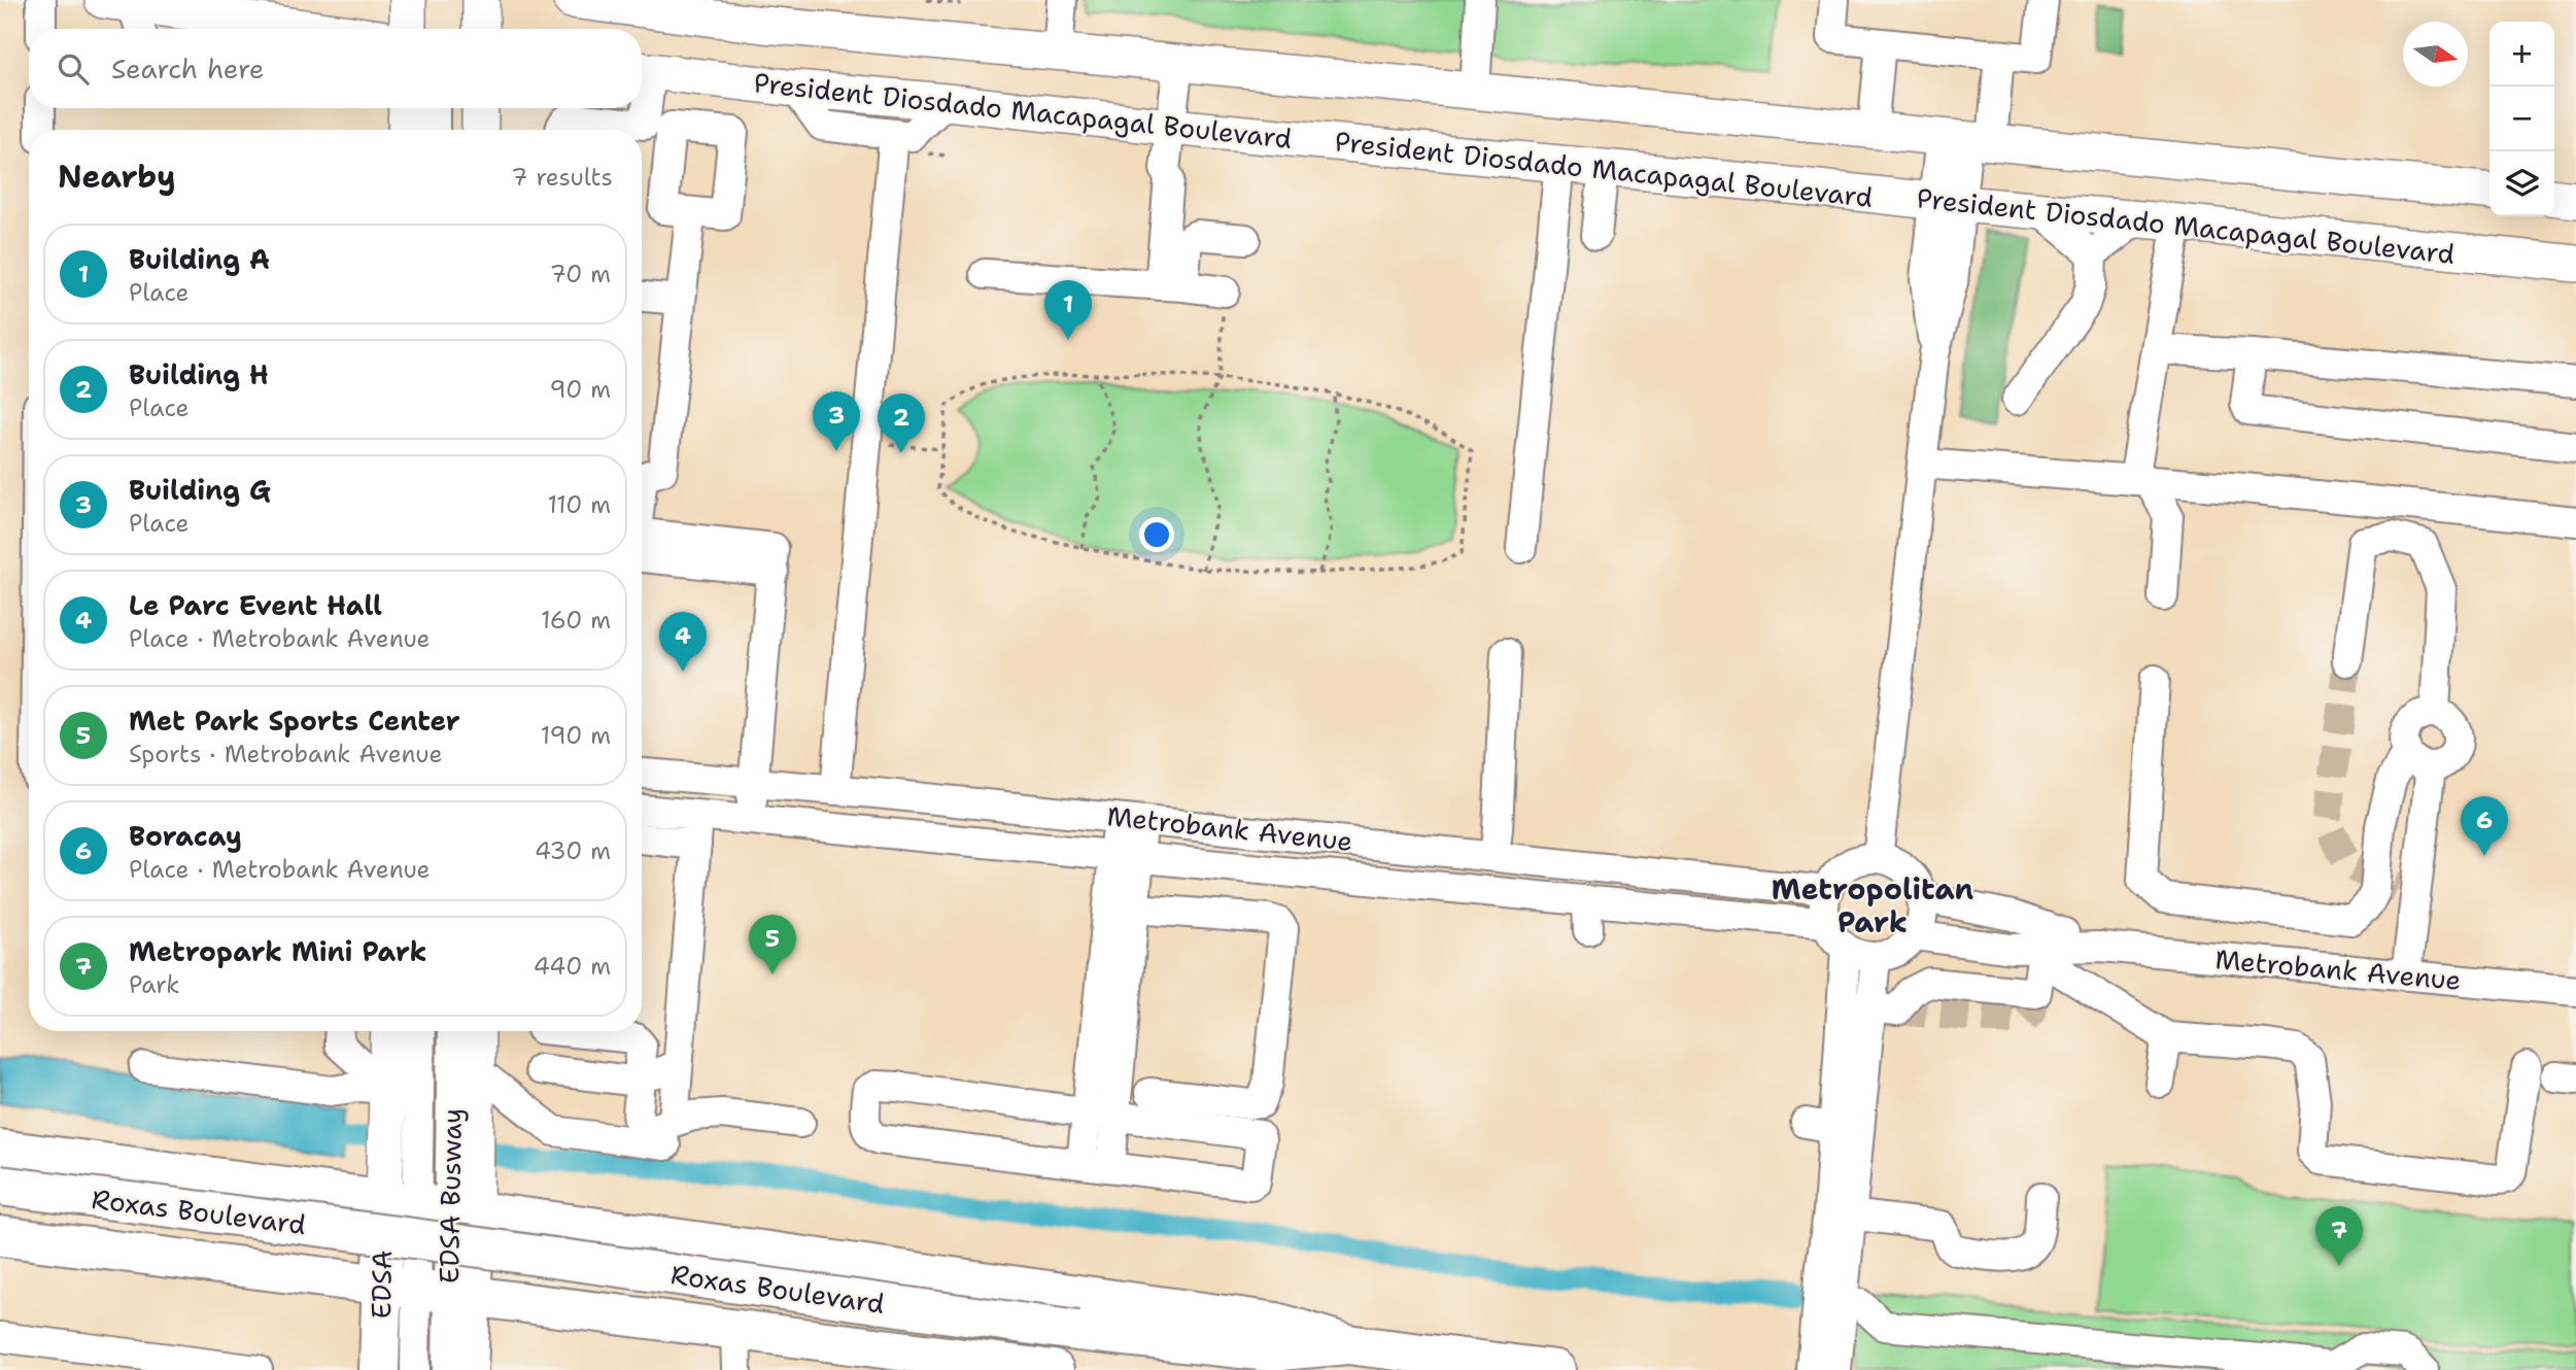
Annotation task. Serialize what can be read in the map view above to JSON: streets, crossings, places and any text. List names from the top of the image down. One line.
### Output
{"streets":{"highway":["Roxas Boulevard","EDSA"],"main road":["President Diosdado Macapagal Boulevard"],"street":["Metrobank Avenue","EDSA Busway"]},"crossings":[["EDSA Busway","EDSA"]],"districts":["Metropolitan Park"],"north":"right","page":{"map_buttons":["+","−"],"search":"Search here","heading":["Nearby","7 results"],"list":[{"mark":"1","name":"Building A","note":"Place","value":"70 m"},{"mark":"2","name":"Building H","note":"Place","value":"90 m"},{"mark":"3","name":"Building G","note":"Place","value":"110 m"},{"mark":"4","name":"Le Parc Event Hall","note":"Place · Metrobank Avenue","value":"160 m"},{"mark":"5","name":"Met Park Sports Center","note":"Sports · Metrobank Avenue","value":"190 m"},{"mark":"6","name":"Boracay","note":"Place · Metrobank Avenue","value":"430 m"},{"mark":"7","name":"Metropark Mini Park","note":"Park","value":"440 m"}],"pins":["1","3","2","4","6","5","7"]}}
